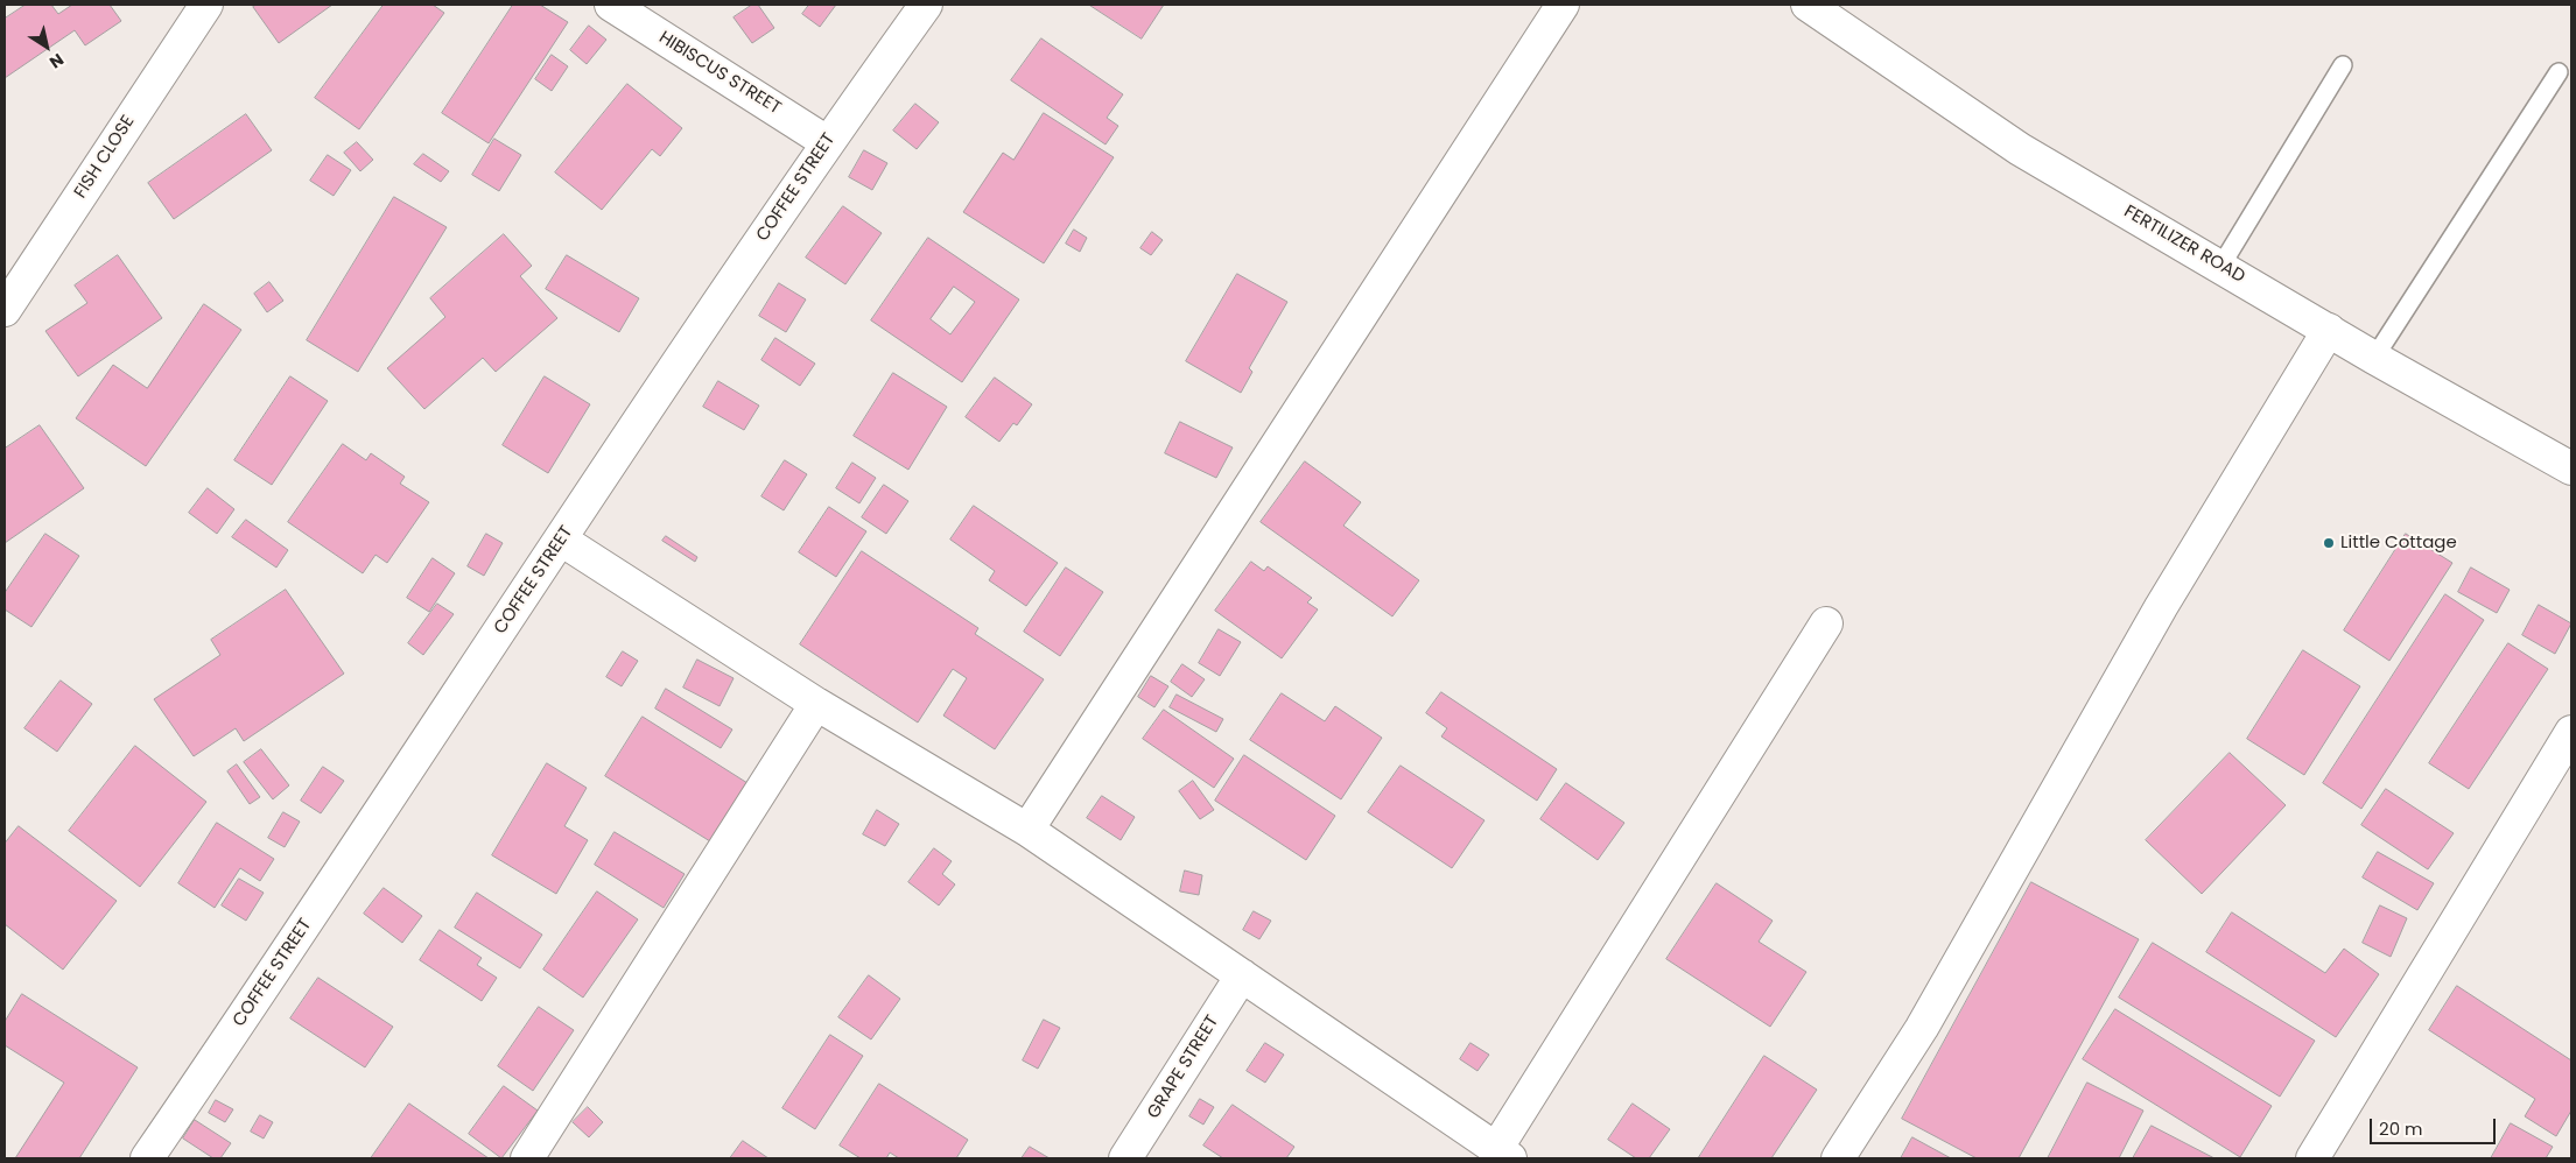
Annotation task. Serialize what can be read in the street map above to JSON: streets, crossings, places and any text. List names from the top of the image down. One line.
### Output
{"streets":{"street":["HIBISCUS STREET","FISH CLOSE","COFFEE STREET","FERTILIZER ROAD","GRAPE STREET"]},"crossings":[["HIBISCUS STREET","COFFEE STREET"]],"places":["Little Cottage"],"scale_bar":"20 m","north":"bottom right"}
